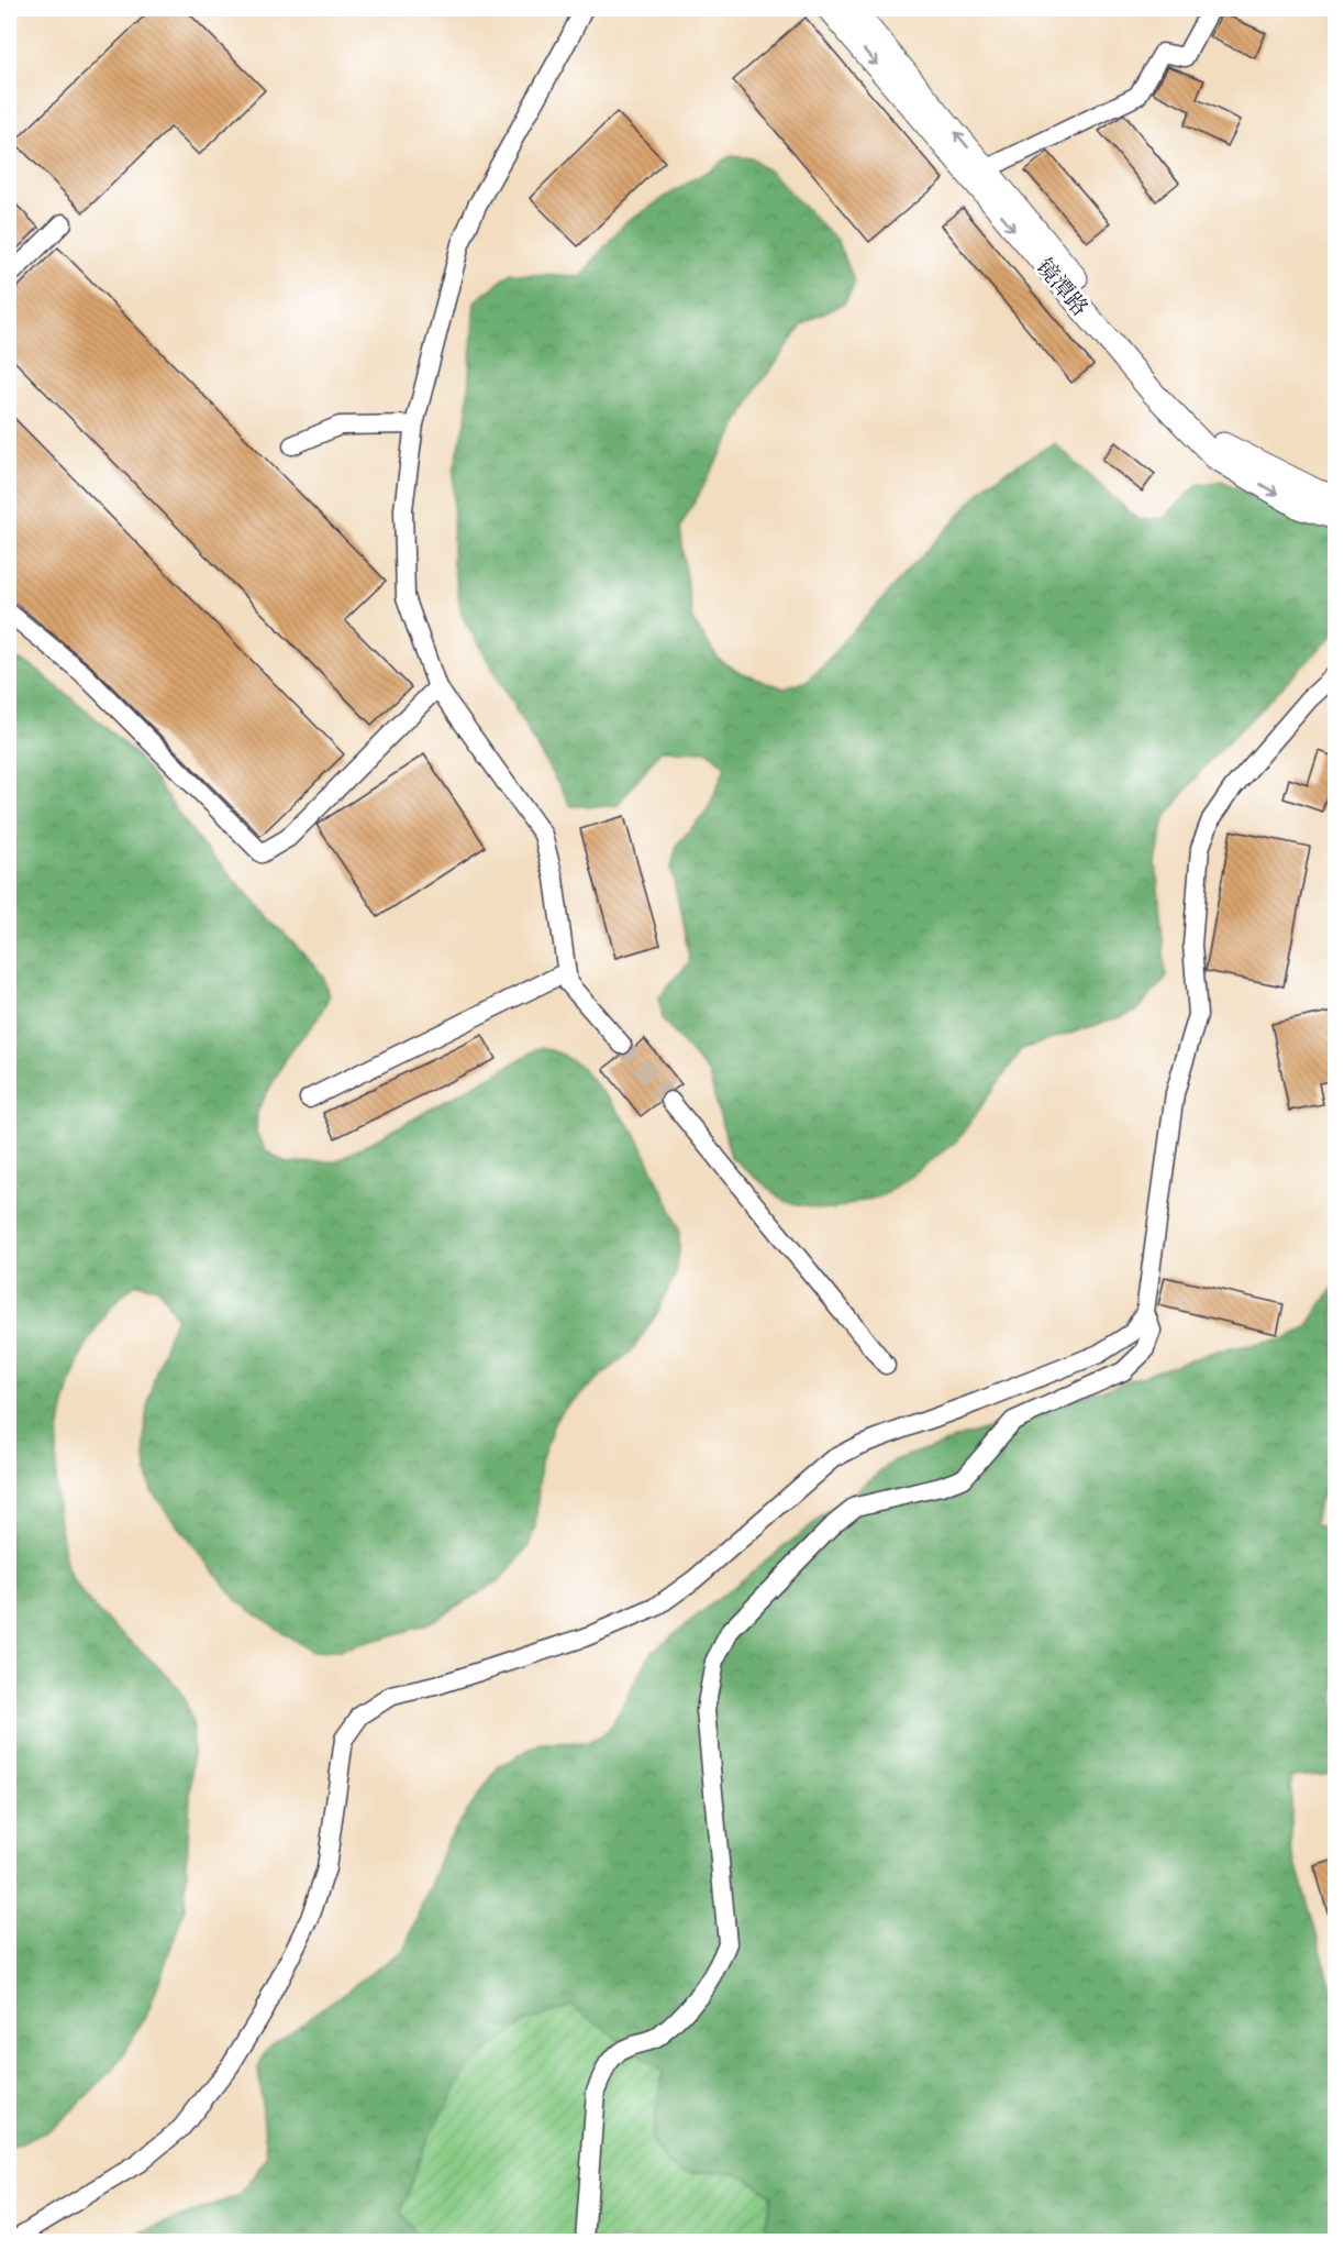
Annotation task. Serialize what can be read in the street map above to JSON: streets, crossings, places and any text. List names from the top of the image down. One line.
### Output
{"streets":{"main road":["镜潭路"]}}
